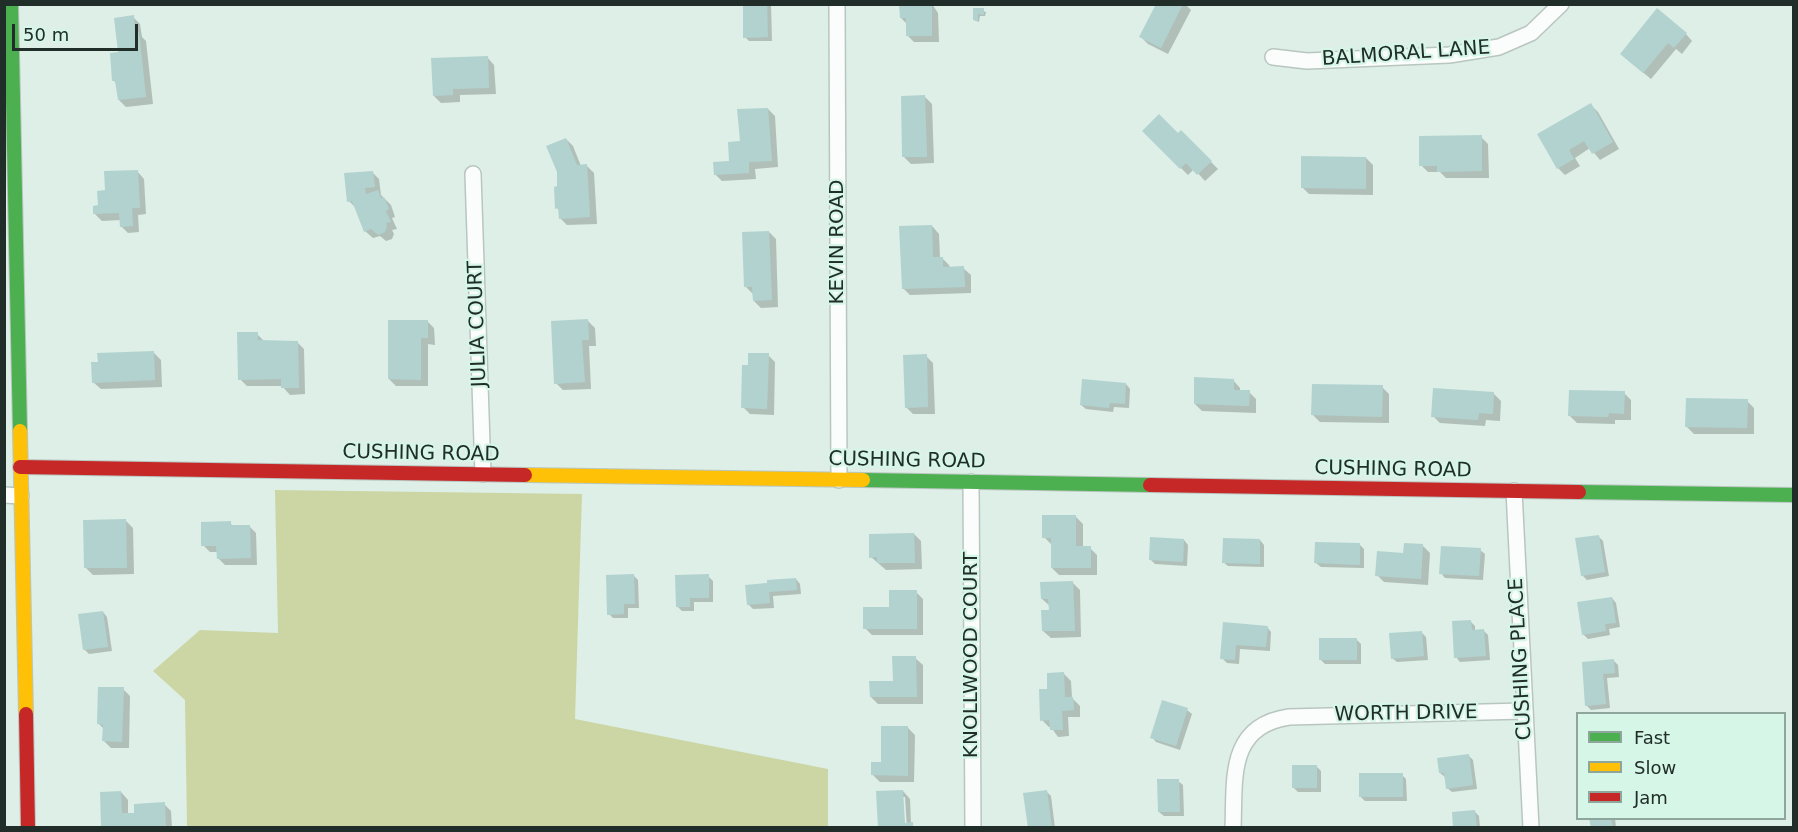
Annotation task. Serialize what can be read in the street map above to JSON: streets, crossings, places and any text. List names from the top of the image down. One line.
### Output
{"streets":{"street":["BALMORAL LANE","KEVIN ROAD","JULIA COURT","CUSHING ROAD","KNOLLWOOD COURT","CUSHING PLACE","WORTH DRIVE"]},"crossings":[["KEVIN ROAD","CUSHING ROAD"],["JULIA COURT","CUSHING ROAD"],["CUSHING ROAD","KNOLLWOOD COURT"],["CUSHING ROAD","CUSHING PLACE"],["CUSHING PLACE","WORTH DRIVE"]],"legend":["Fast","Slow","Jam"],"scale_bar":"50 m"}
